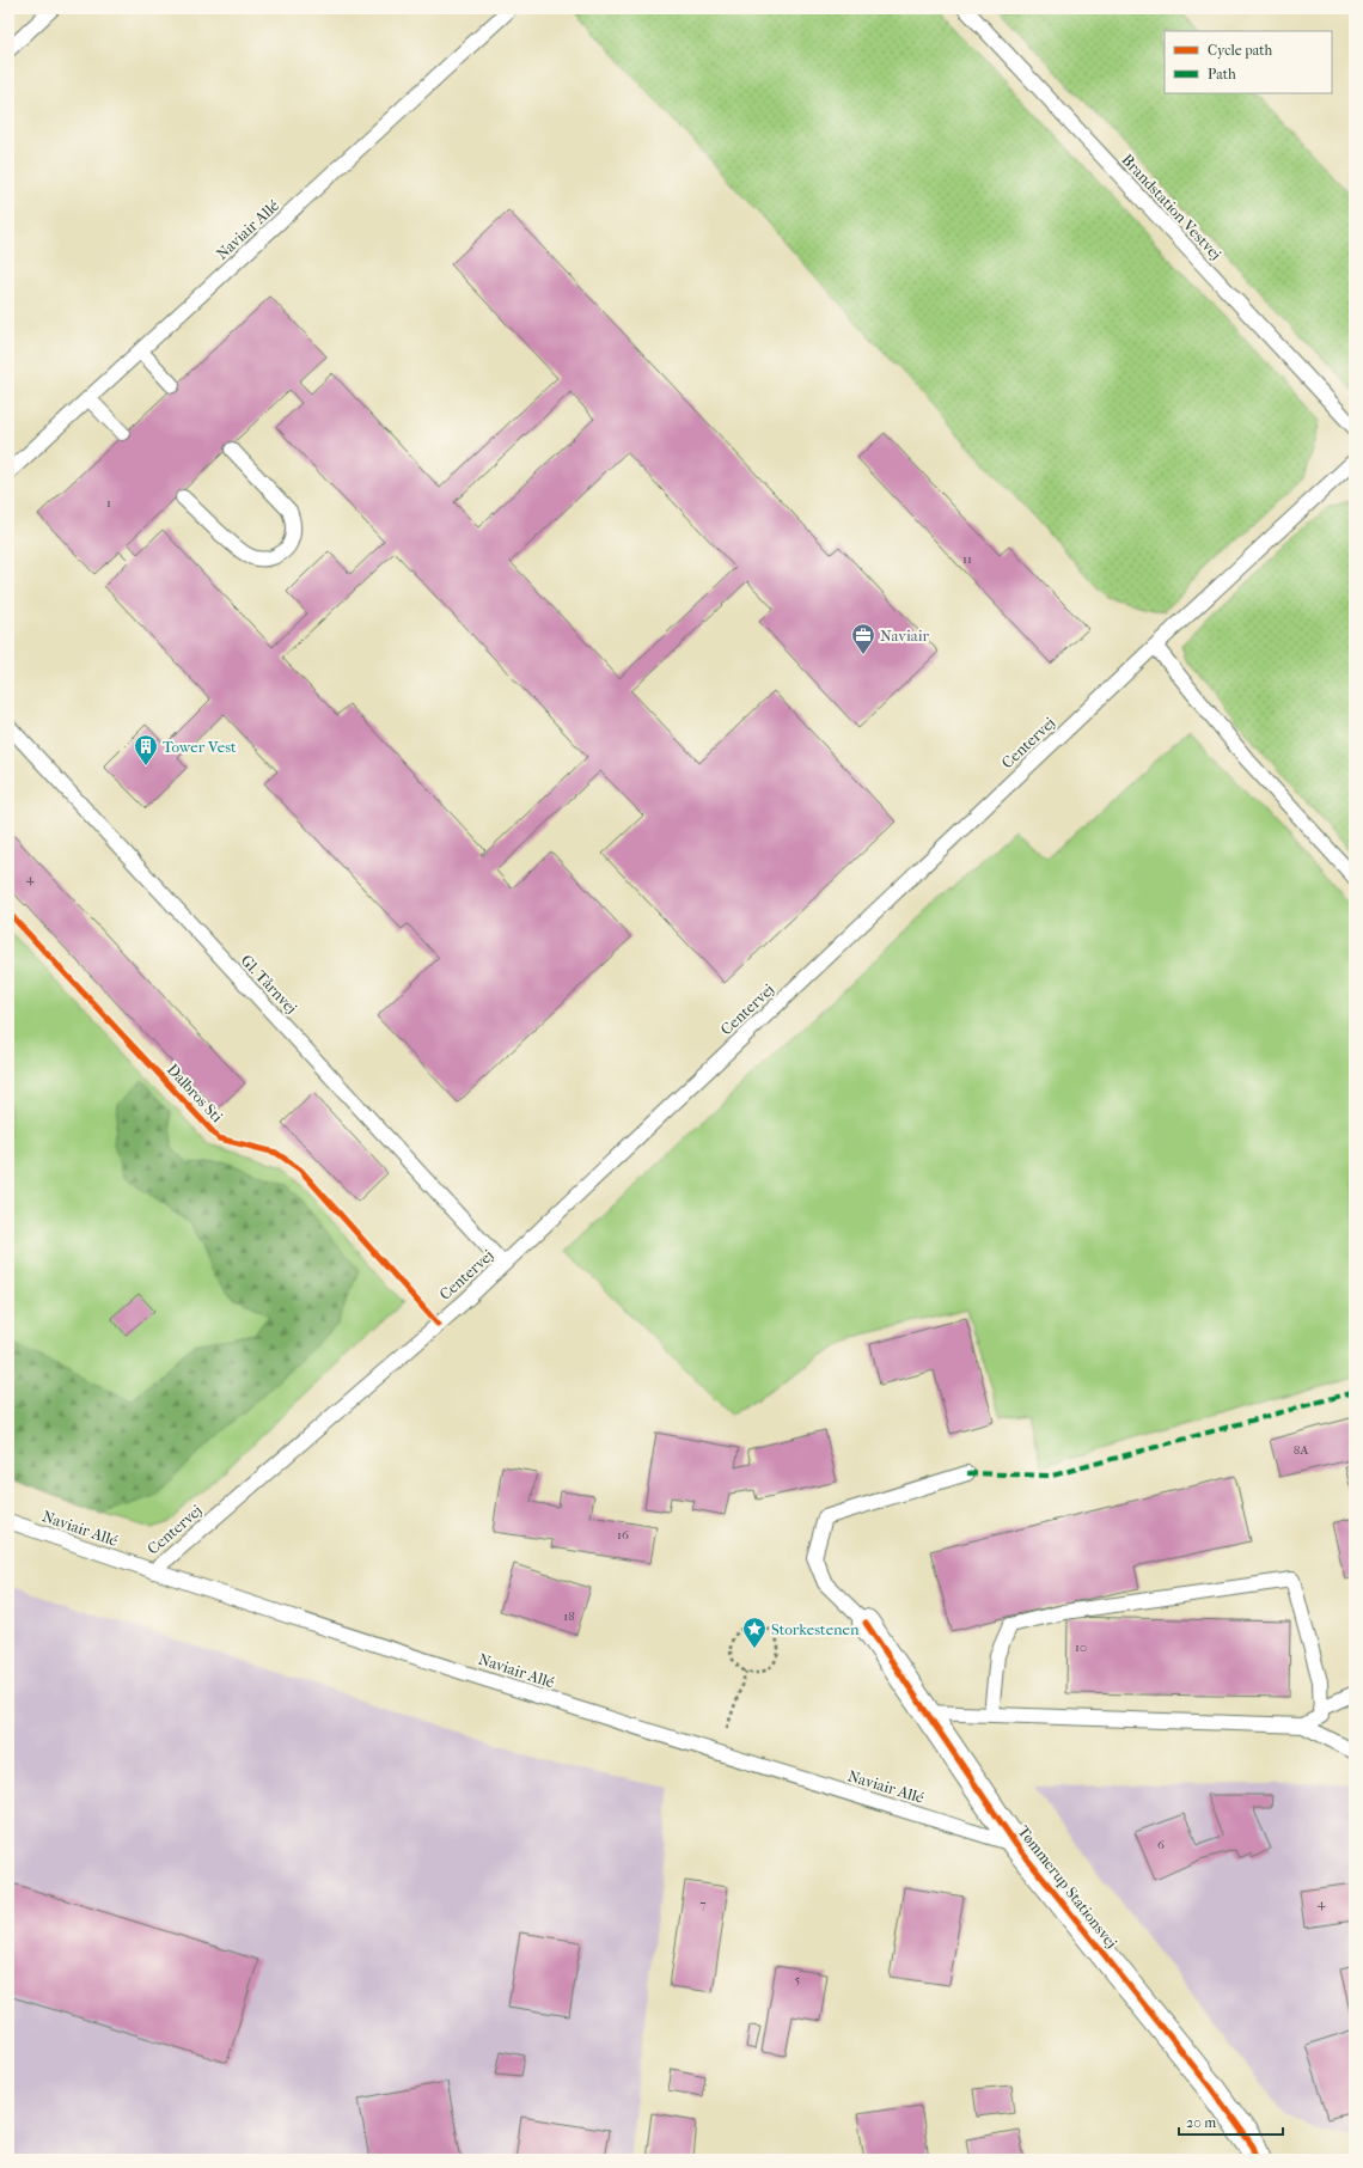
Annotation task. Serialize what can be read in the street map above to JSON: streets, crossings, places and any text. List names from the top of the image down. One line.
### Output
{"streets":{"street":["Tømmerup Stationsvej"],"lane":["Brandstation Vestvej","Naviair Allé","Centervej","Gl. Tårnvej"],"cycle path":["Dalbros Sti"]},"crossings":[["Naviair Allé","Centervej"],["Naviair Allé","Tømmerup Stationsvej"],["Centervej","Gl. Tårnvej"]],"places":{"office":["Naviair"],"building":["Tower Vest"],"place":["Storkestenen"]},"house_numbers":["1","11","4","8A","16","18","10","6","4","7","5"],"legend":["Cycle path","Path"],"scale_bar":"20 m"}
